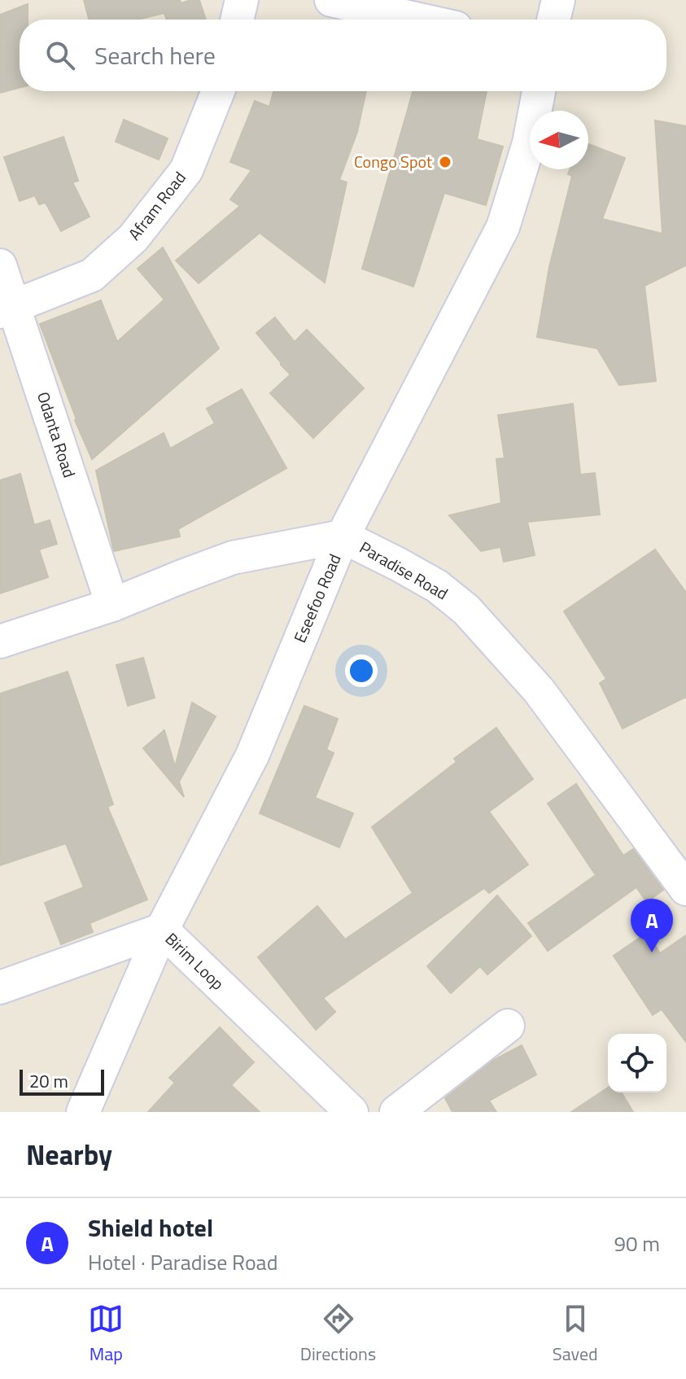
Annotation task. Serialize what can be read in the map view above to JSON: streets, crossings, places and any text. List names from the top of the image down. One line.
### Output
{"streets":{"street":["Afram Road","Odanta Road","Paradise Road","Eseefoo Road","Birim Loop"]},"crossings":[["Afram Road","Odanta Road"],["Odanta Road","Paradise Road"],["Paradise Road","Eseefoo Road"],["Eseefoo Road","Birim Loop"]],"places":["Congo Spot"],"scale_bar":"20 m","north":"left","page":{"search":"Search here","pins":"A","scale":"20 m","heading":"Nearby","list":[{"mark":"A","name":"Shield hotel","note":"Hotel · Paradise Road","value":"90 m"}],"nav":["Map","Directions","Saved"]}}
